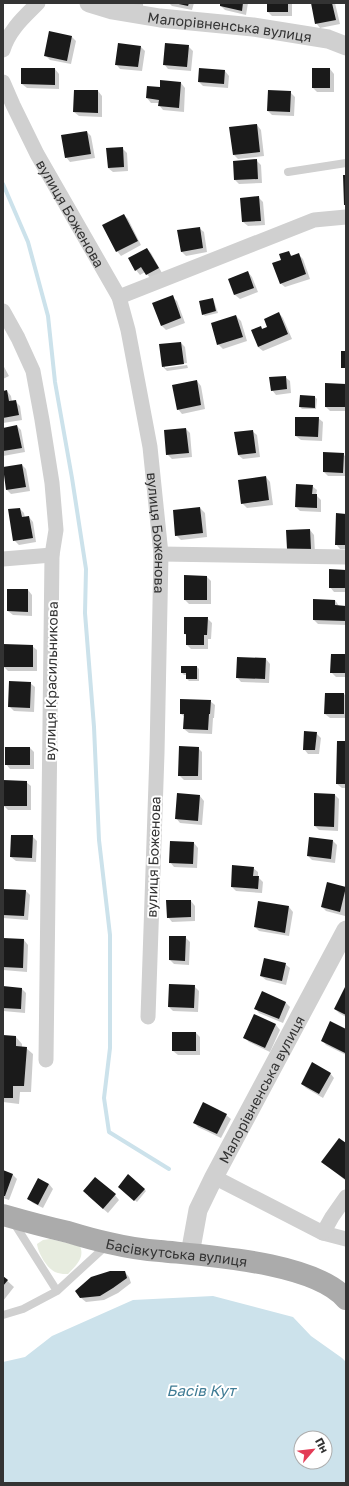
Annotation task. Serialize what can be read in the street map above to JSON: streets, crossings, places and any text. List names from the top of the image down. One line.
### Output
{"streets":{"main road":["Басівкутська вулиця"],"street":["Малорівненська вулиця","вулиця Боженова","вулиця Красильникова"]},"crossings":[["Малорівненська вулиця","Басівкутська вулиця"]],"water":["Басів Кут"],"north":"top right"}
